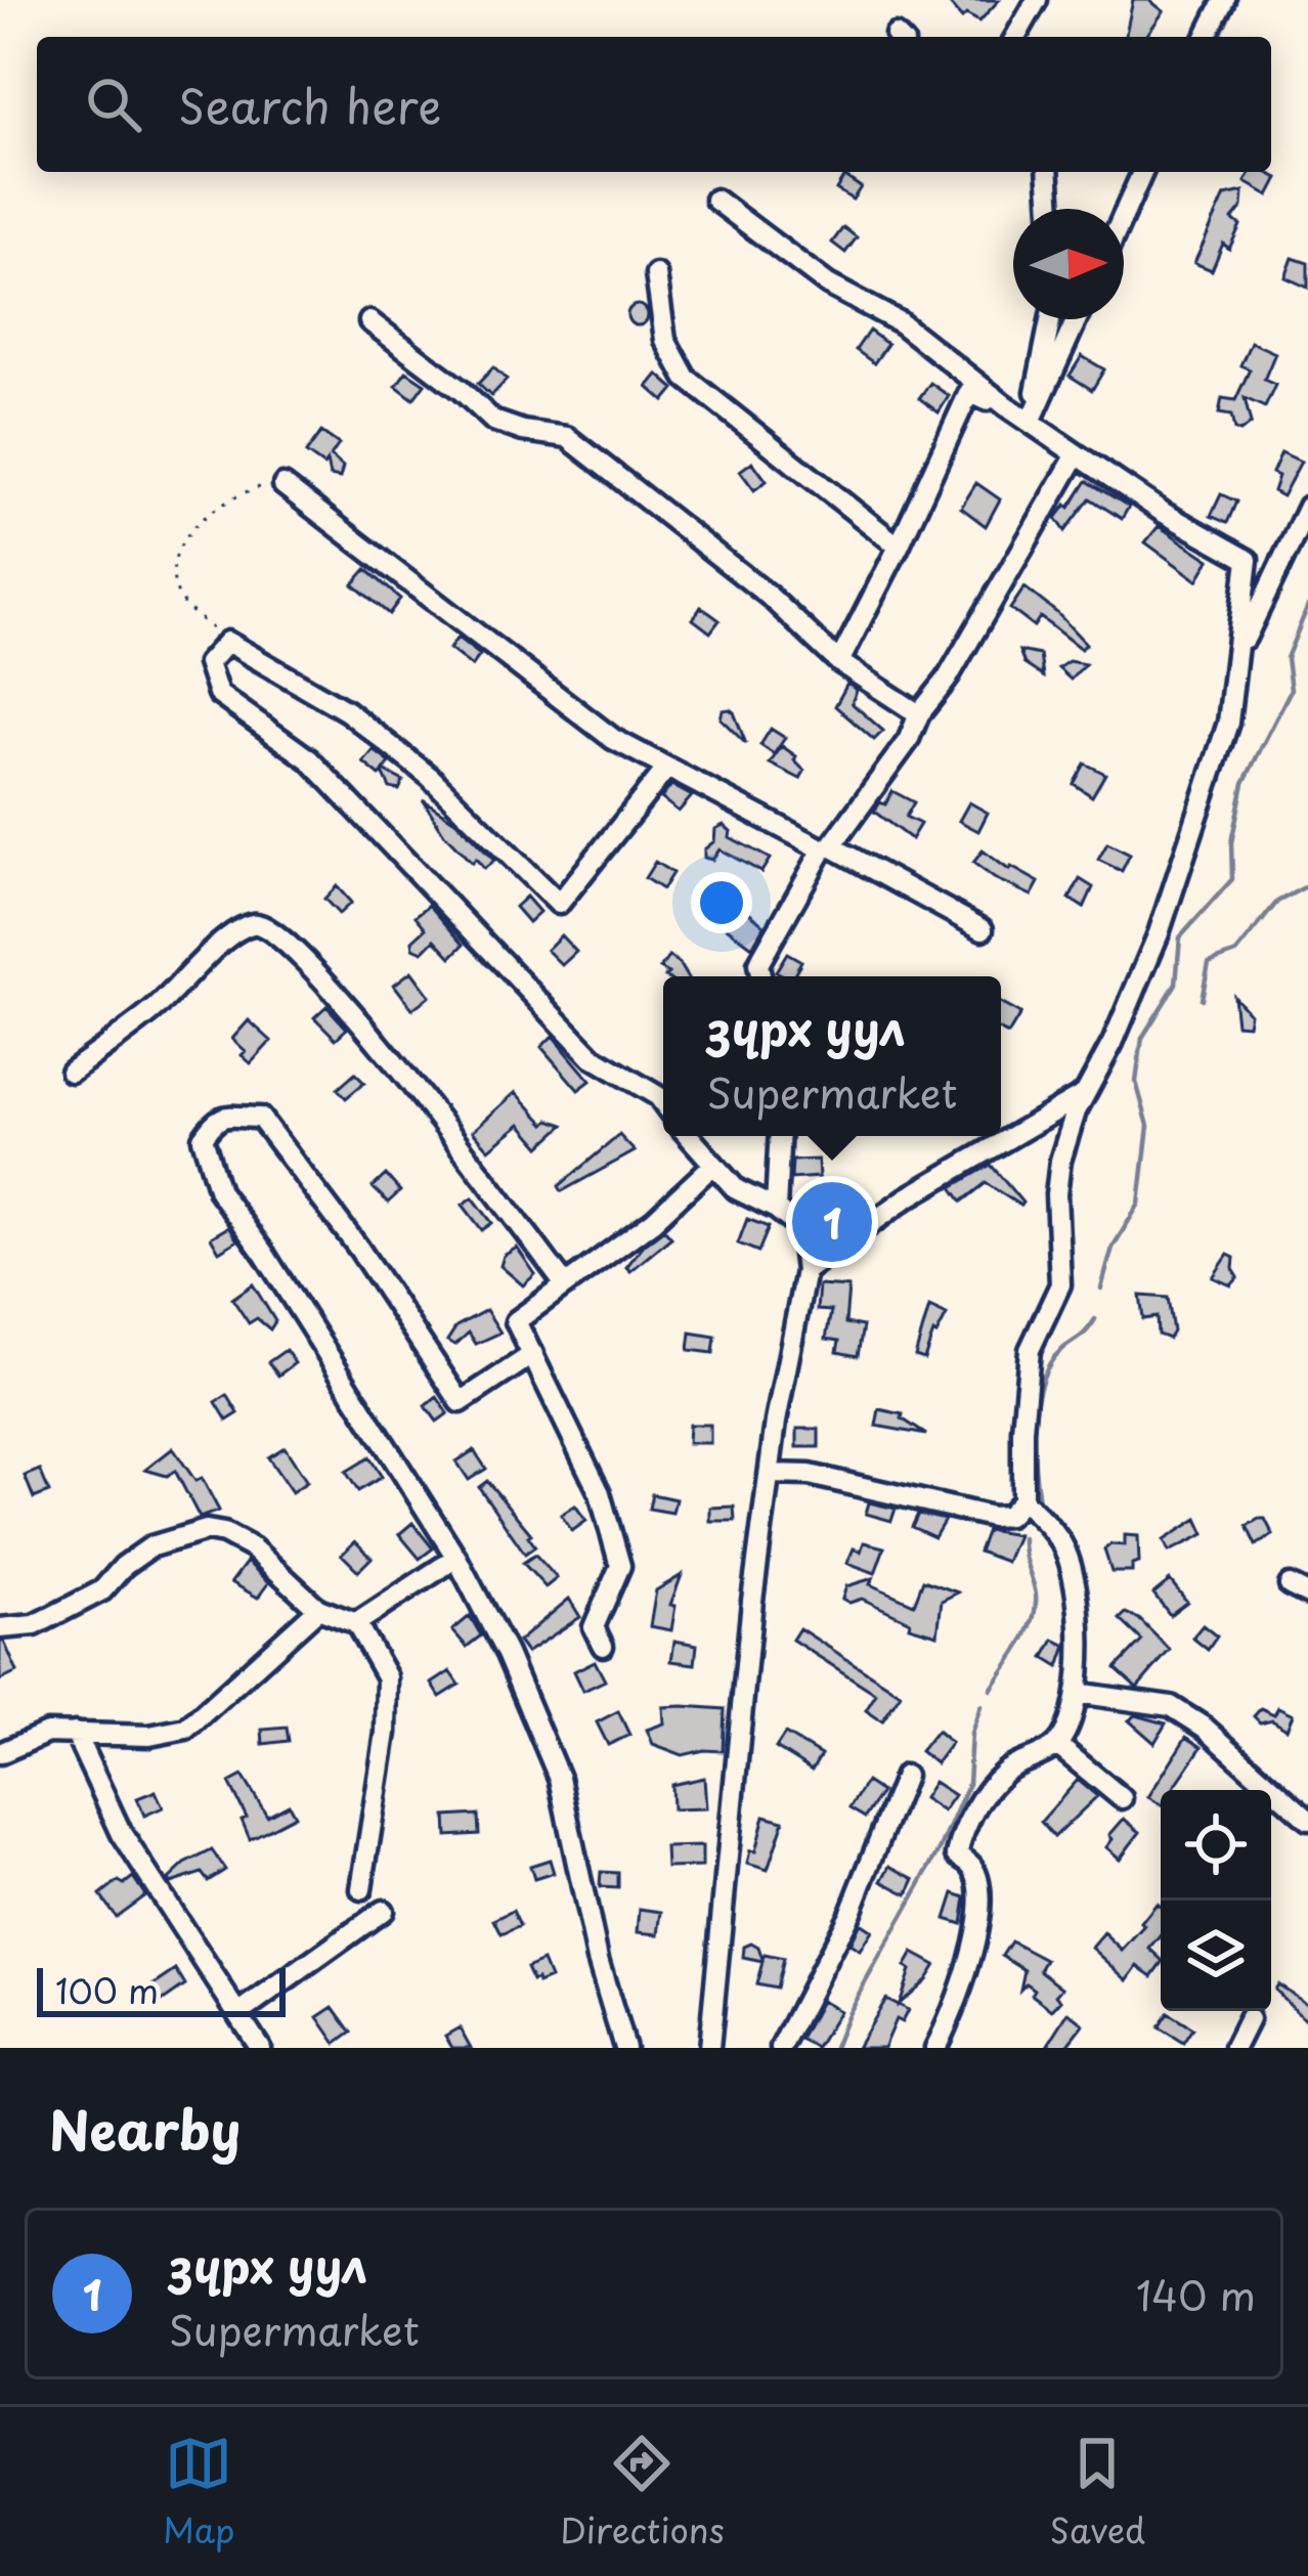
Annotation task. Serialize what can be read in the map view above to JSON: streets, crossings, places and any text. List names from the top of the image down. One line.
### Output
{"scale_bar":"100 m","north":"right","page":{"search":"Search here","popup":["зүрх уул","Supermarket"],"pins":"1","scale":"100 m","heading":"Nearby","list":[{"mark":"1","name":"зүрх уул","note":"Supermarket","value":"140 m"}],"nav":["Map","Directions","Saved"]}}
